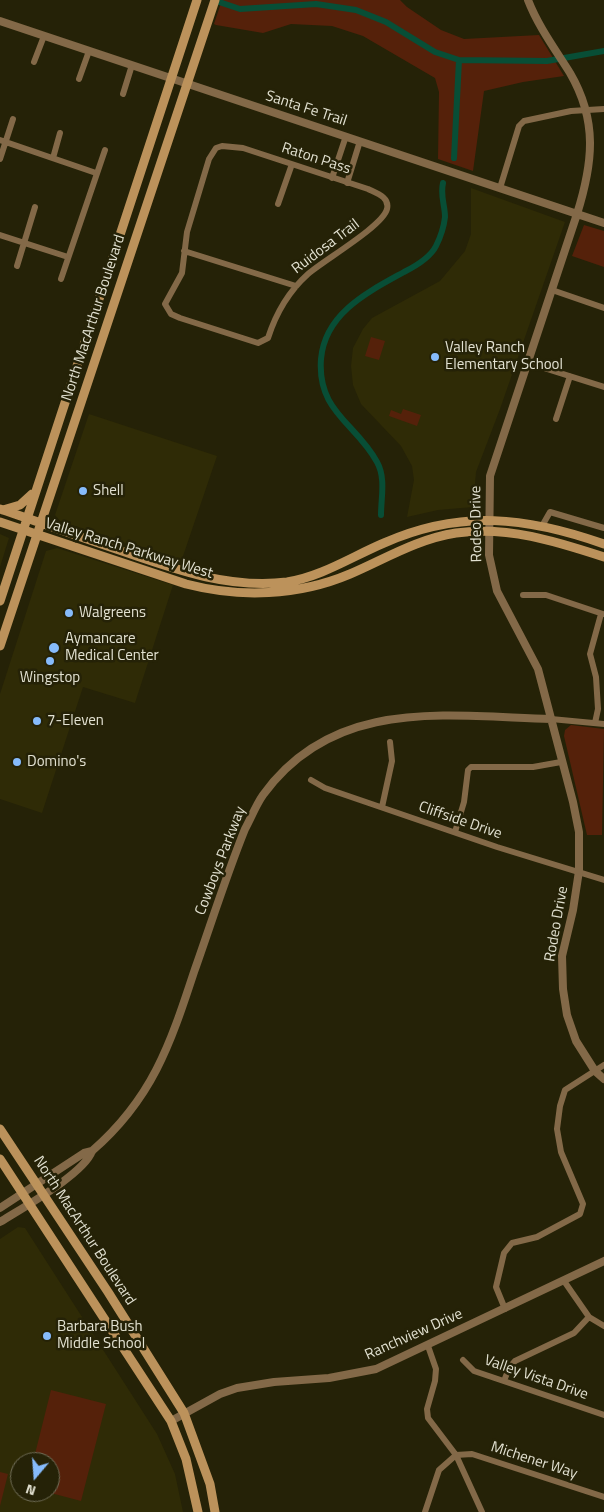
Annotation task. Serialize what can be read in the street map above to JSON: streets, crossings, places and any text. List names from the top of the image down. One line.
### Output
{"streets":{"main road":["North MacArthur Boulevard","Valley Ranch Parkway West"],"street":["Santa Fe Trail","Raton Pass","Ruidosa Trail","Rodeo Drive","Cliffside Drive","Cowboys Parkway","Ranchview Drive","Valley Vista Drive","Michener Way"]},"crossings":[["Santa Fe Trail","North MacArthur Boulevard"],["Santa Fe Trail","Rodeo Drive"],["Raton Pass","Ruidosa Trail"],["North MacArthur Boulevard","Valley Ranch Parkway West"],["North MacArthur Boulevard","Cowboys Parkway"],["North MacArthur Boulevard","Ranchview Drive"],["Rodeo Drive","Valley Ranch Parkway West"],["Rodeo Drive","Cliffside Drive"],["Rodeo Drive","Cowboys Parkway"]],"places":["Valley Ranch Elementary School","Shell","Walgreens","Aymancare Medical Center","Wingstop","7-Eleven","Domino's","Barbara Bush Middle School"],"north":"bottom"}
